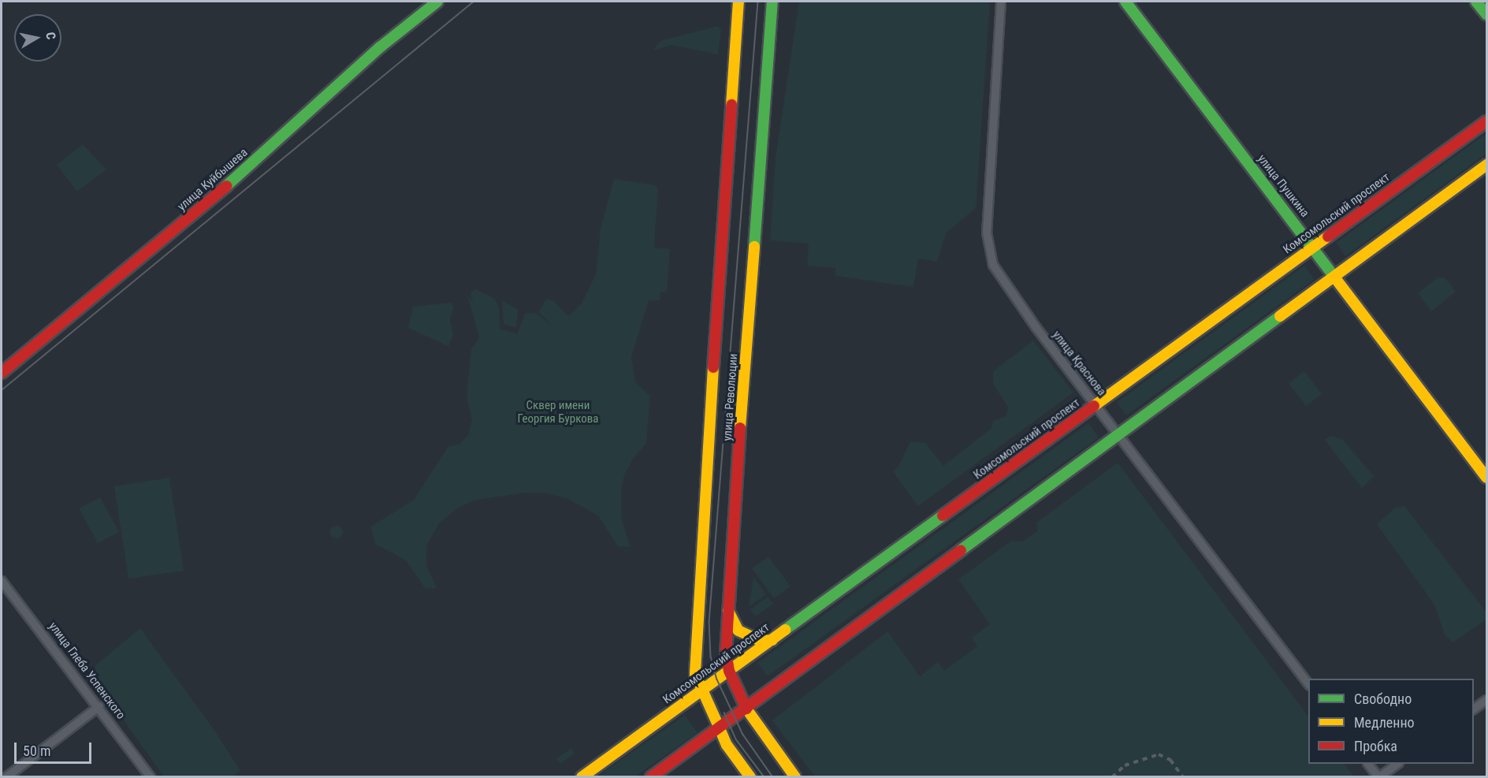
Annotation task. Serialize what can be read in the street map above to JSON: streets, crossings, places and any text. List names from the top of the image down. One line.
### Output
{"streets":{"main road":["улица Куйбышева","улица Пушкина","Комсомольский проспект","улица Революции"],"street":["улица Краснова","улица Глеба Успенского"]},"crossings":[["улица Пушкина","Комсомольский проспект"],["Комсомольский проспект","улица Краснова"],["Комсомольский проспект","улица Революции"]],"parks":["Сквер имени Георгия Буркова"],"legend":["Свободно","Медленно","Пробка"],"scale_bar":"50 m","north":"right"}
